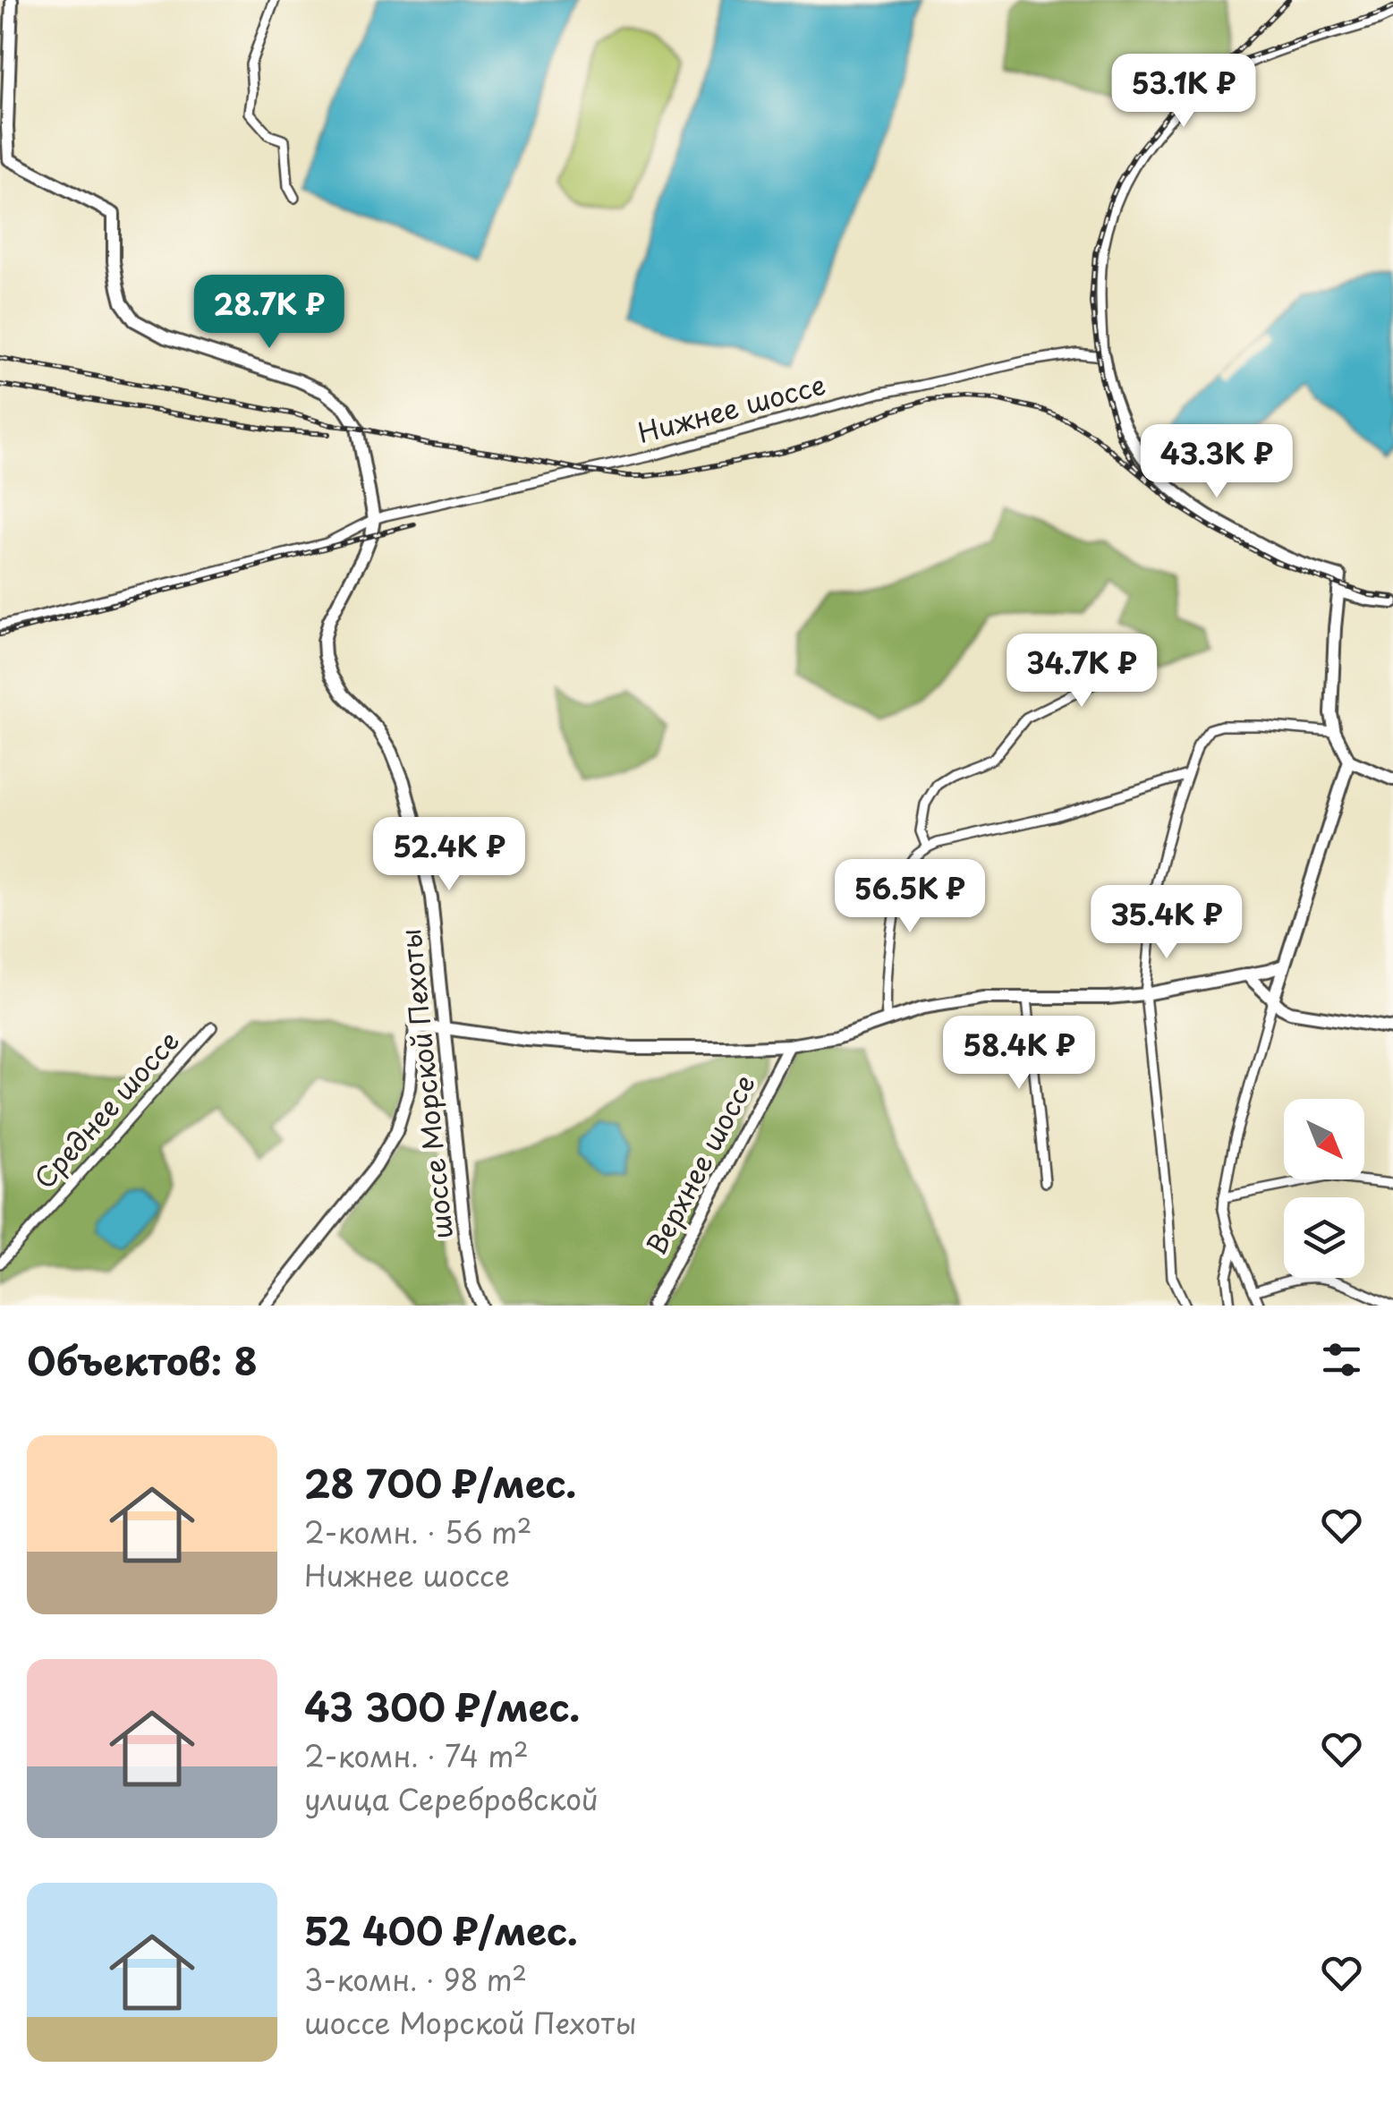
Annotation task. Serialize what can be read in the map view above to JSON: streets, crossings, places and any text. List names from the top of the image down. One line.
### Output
{"streets":{"street":["Нижнее шоссе","шоссе Морской Пехоты","Среднее шоссе","Верхнее шоссе"]},"crossings":[["Нижнее шоссе","шоссе Морской Пехоты"]],"north":"bottom right","page":{"price":["53.1K ₽","28.7K ₽","43.3K ₽","34.7K ₽","52.4K ₽","56.5K ₽","35.4K ₽","58.4K ₽"],"heading":"Объектов: 8","list":[{"name":"28 700 ₽/мес.","note":"2-комн. · 56 m² · Нижнее шоссе"},{"name":"43 300 ₽/мес.","note":"2-комн. · 74 m² · улица Серебровской"},{"name":"52 400 ₽/мес.","note":"3-комн. · 98 m² · шоссе Морской Пехоты"}]}}
